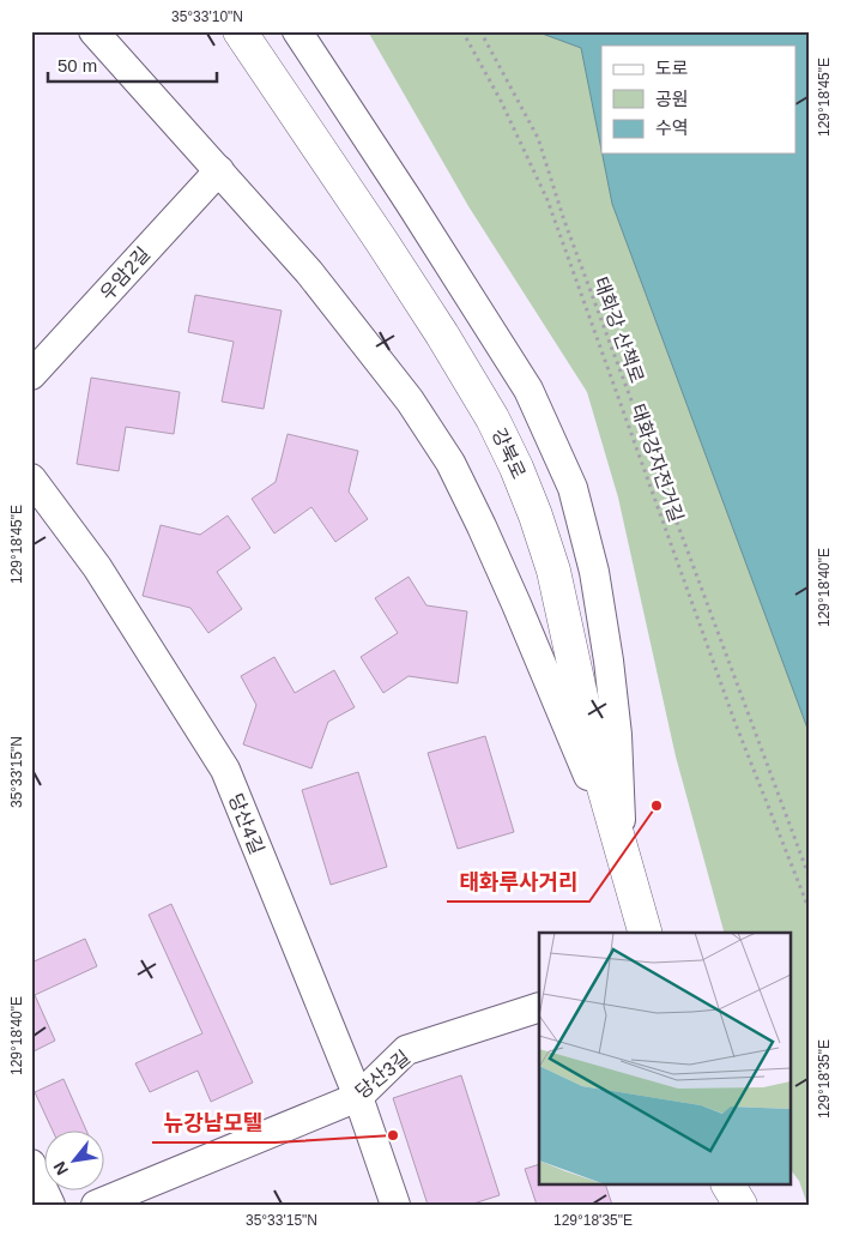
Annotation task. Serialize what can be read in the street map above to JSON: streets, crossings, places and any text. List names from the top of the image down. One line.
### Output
{"streets":{"main road":["강북로"],"street":["우암2길","당산4길","당산3길"],"path":["태화강 산책로","태화강자전거길"]},"crossings":[["당산4길","당산3길"]],"places":["태화루사거리","뉴강남모텔"],"legend":["도로","공원","수역"],"scale_bar":"50 m","north":"bottom left","coordinates":["35°33'10\"N","129°18'45\"E","129°18'40\"E","35°33'15\"N","129°18'35\"E"]}
